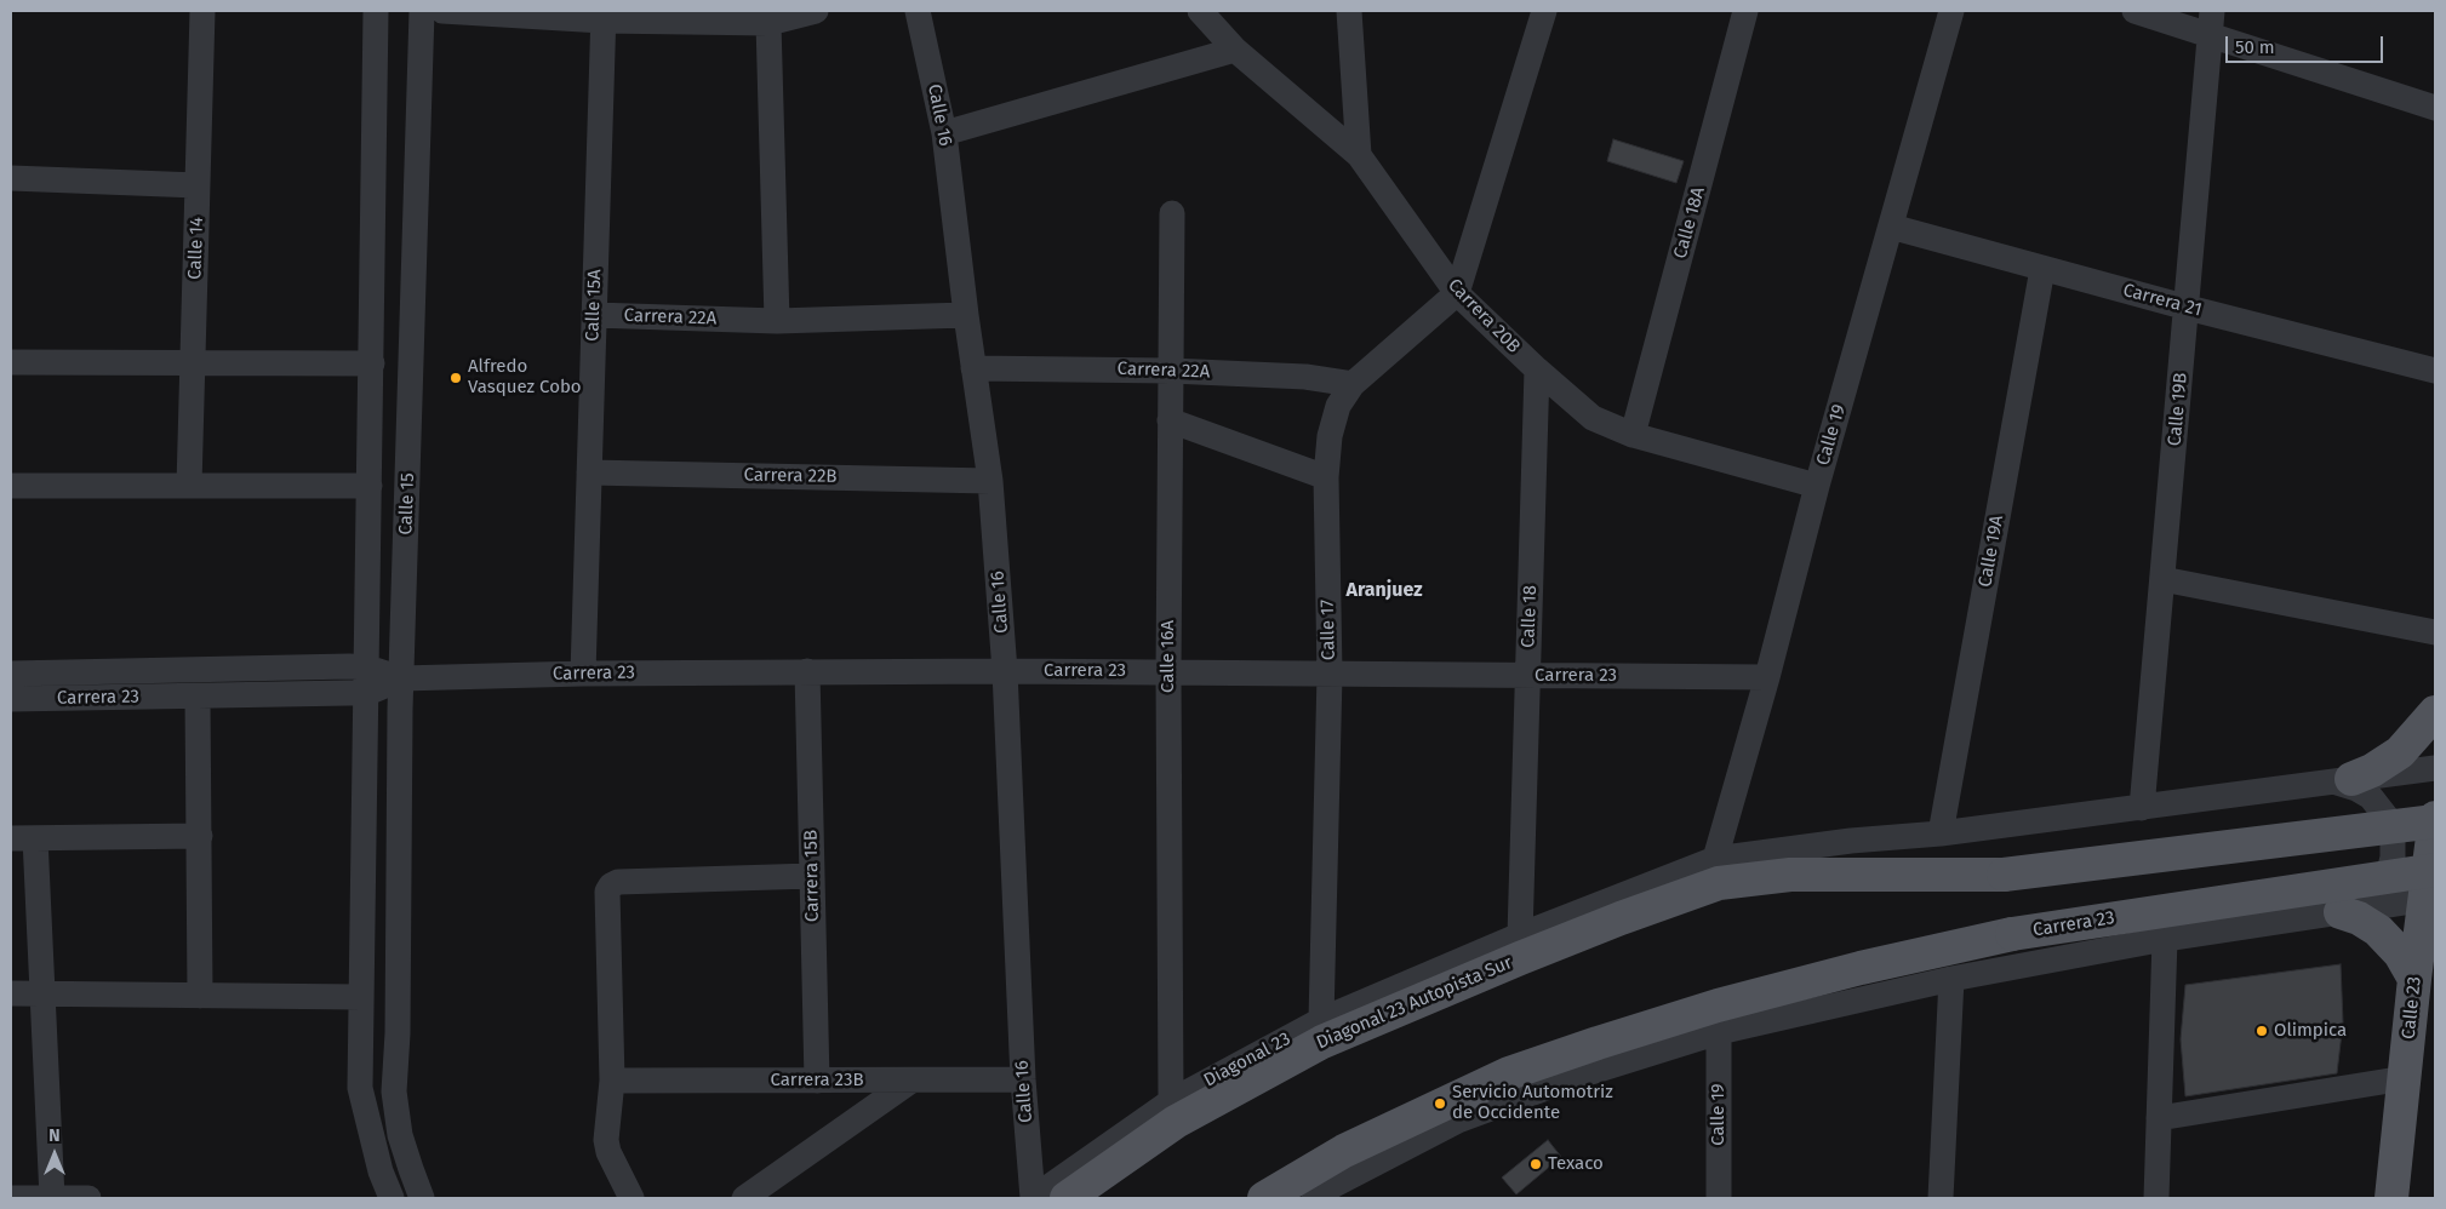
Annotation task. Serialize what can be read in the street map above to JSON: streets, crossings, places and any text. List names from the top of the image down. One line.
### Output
{"streets":{"main road":["Carrera 23","Diagonal 23 Autopista Sur","Calle 23"],"street":["Calle 16","Calle 18A","Calle 14","Carrera 21","Calle 15A","Carrera 20B","Carrera 22A","Calle 19B","Calle 19","Carrera 22B","Calle 15","Calle 19A","Calle 18","Calle 17","Calle 16A","Carrera 15B","Diagonal 23","Carrera 23B"]},"crossings":[["Calle 16","Carrera 22A"],["Calle 16","Carrera 22B"],["Calle 16","Carrera 23"],["Calle 16","Diagonal 23"],["Calle 16","Carrera 23B"],["Calle 18A","Carrera 20B"],["Carrera 21","Calle 19B"],["Carrera 21","Calle 19"],["Carrera 21","Calle 19A"],["Calle 15A","Carrera 22A"],["Calle 15A","Carrera 22B"],["Calle 15A","Carrera 23"],["Carrera 20B","Calle 19"],["Carrera 20B","Calle 18"],["Carrera 20B","Calle 17"],["Carrera 22A","Calle 17"],["Carrera 22A","Calle 16A"],["Calle 19","Carrera 23"],["Calle 19","Diagonal 23 Autopista Sur"],["Calle 19","Diagonal 23"],["Calle 15","Carrera 23"],["Calle 18","Carrera 23"],["Calle 18","Diagonal 23"],["Calle 17","Carrera 23"],["Calle 17","Diagonal 23"],["Calle 16A","Carrera 23"],["Calle 16A","Diagonal 23"],["Carrera 23","Carrera 15B"],["Carrera 23","Calle 23"],["Carrera 15B","Carrera 23B"],["Diagonal 23 Autopista Sur","Calle 23"],["Diagonal 23 Autopista Sur","Diagonal 23"]],"districts":["Aranjuez"],"places":["Alfredo Vasquez Cobo","Olimpica","Servicio Automotriz de Occidente","Texaco"],"scale_bar":"50 m","north":"top"}
